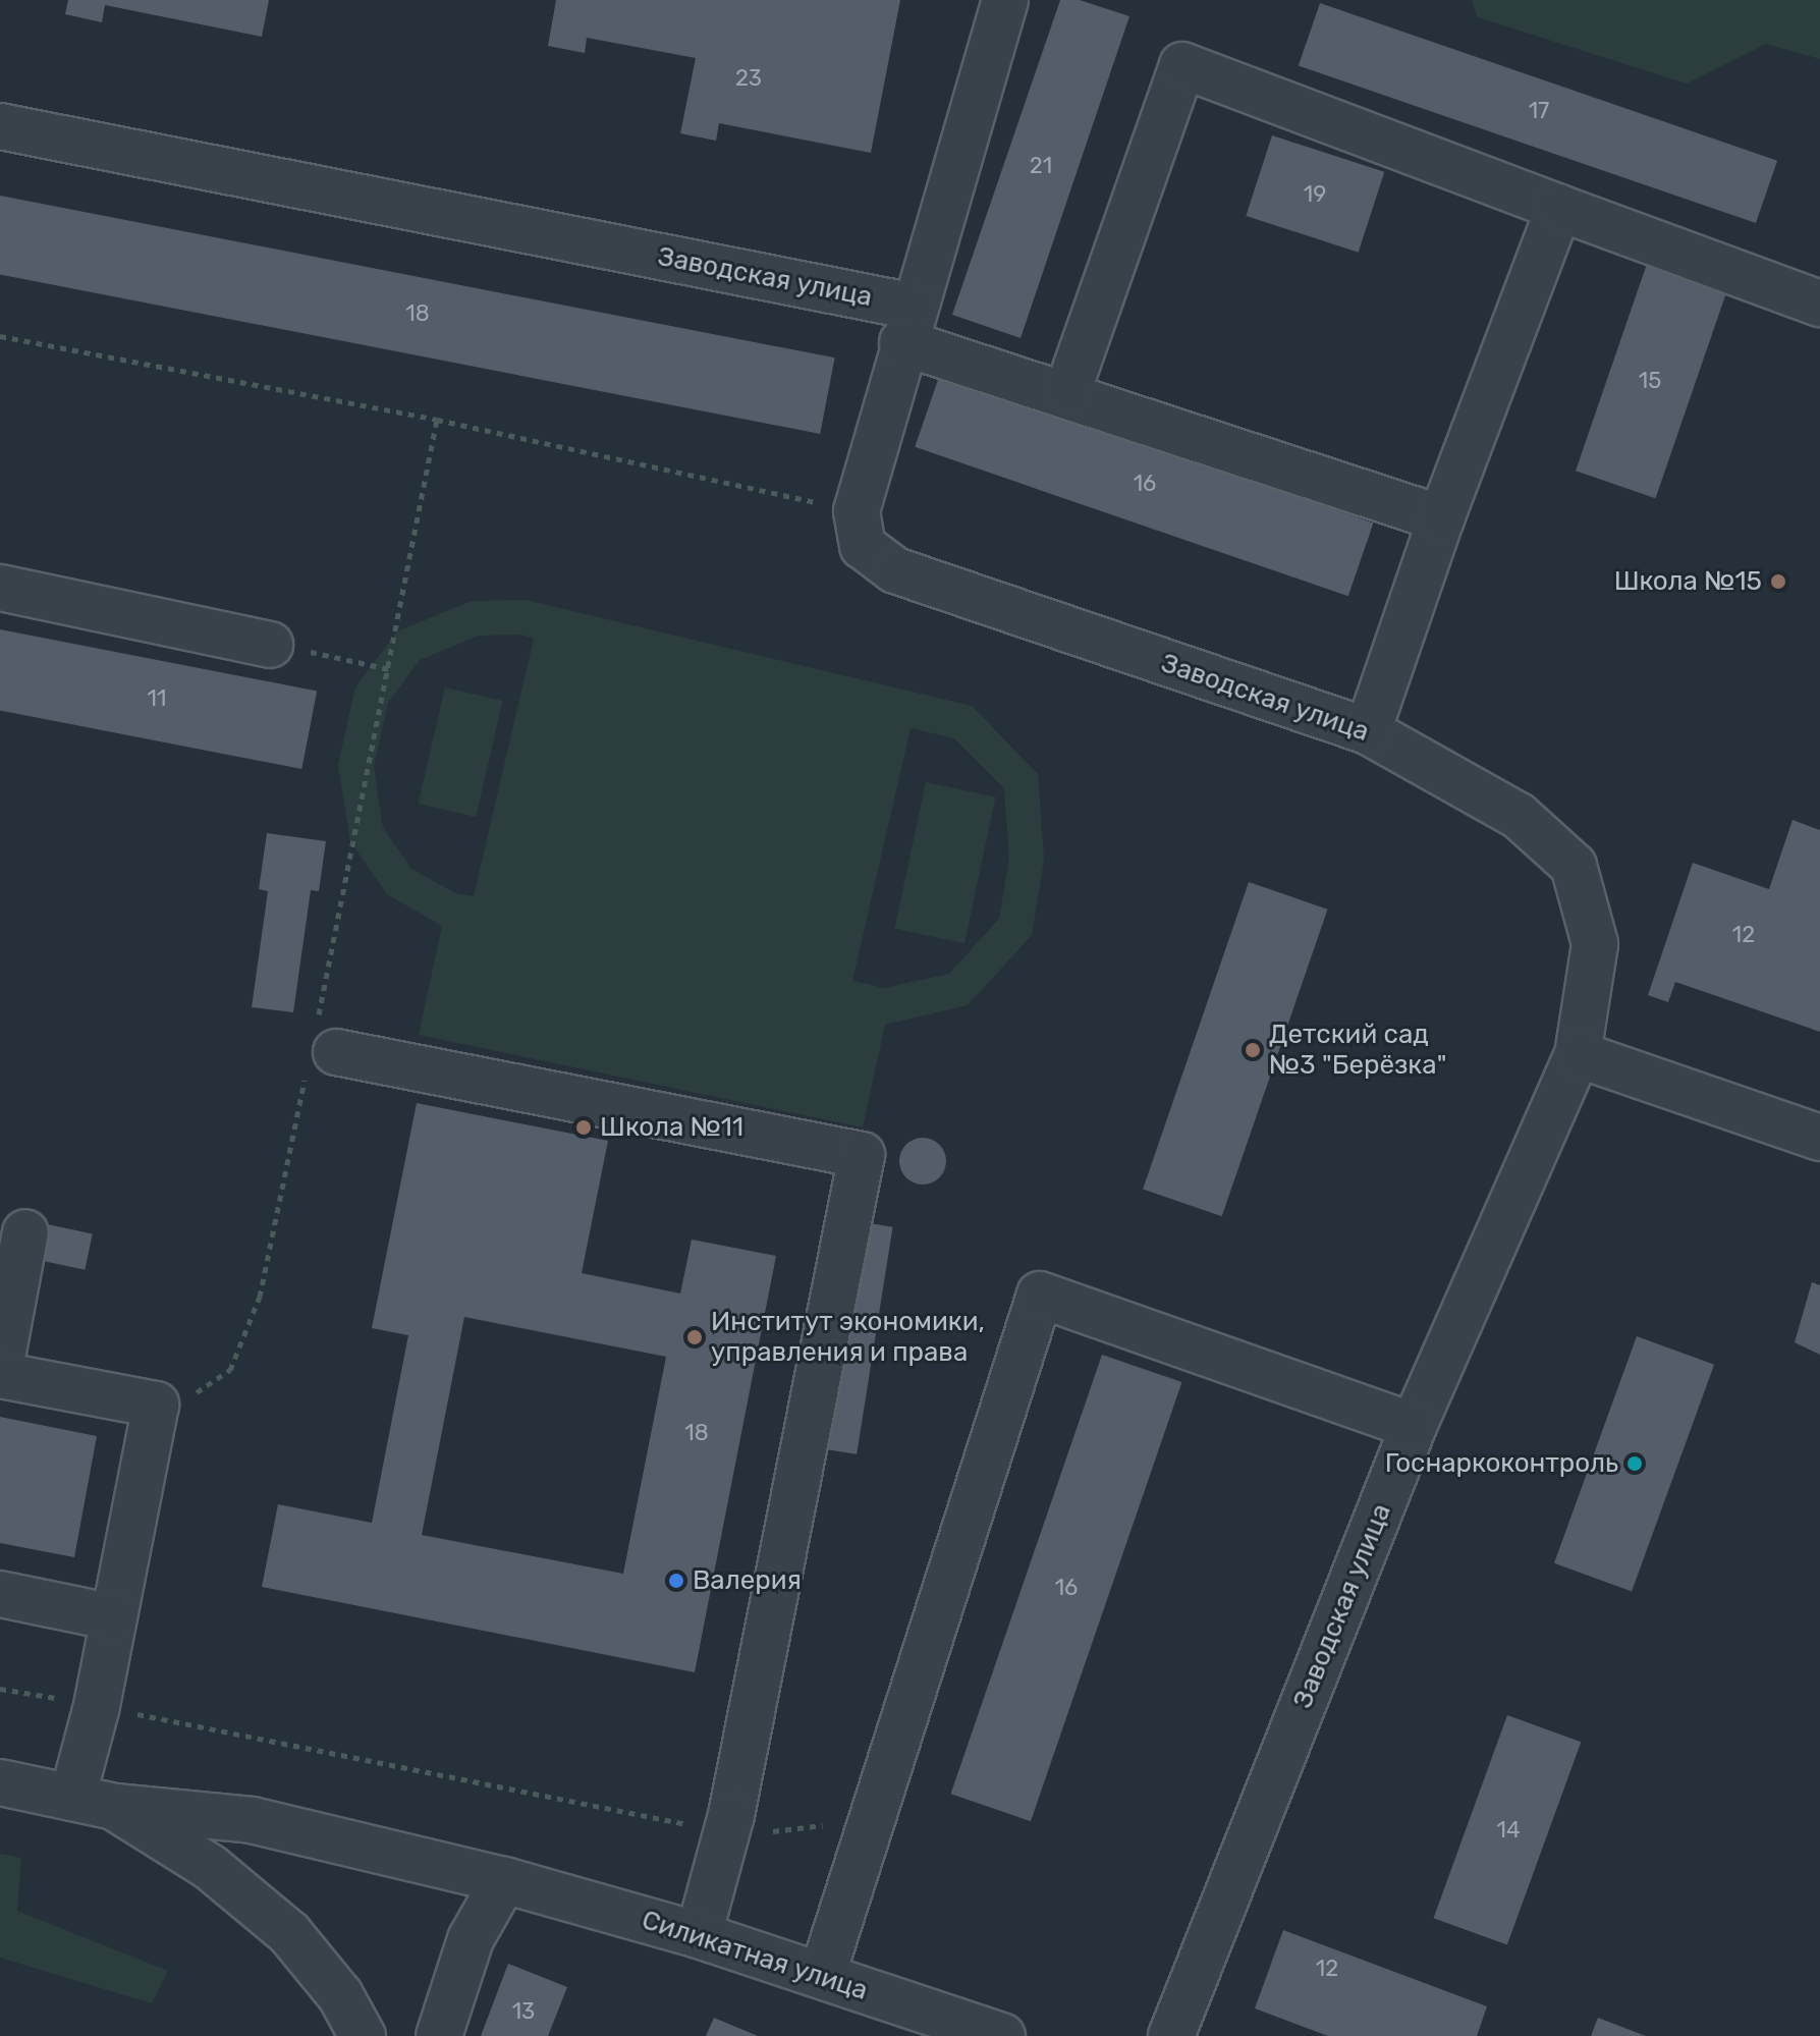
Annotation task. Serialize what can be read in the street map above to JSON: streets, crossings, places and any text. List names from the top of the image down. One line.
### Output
{"streets":{"street":["Заводская улица","Силикатная улица"]},"places":["Школа №15","Детский сад №3 \"Берёзка\"","Школа №11","Институт экономики, управления и права","Госнаркоконтроль","Валерия"],"house_numbers":["23","17","21","19","18","15","16","11","12","18","16","14","12","13"]}
